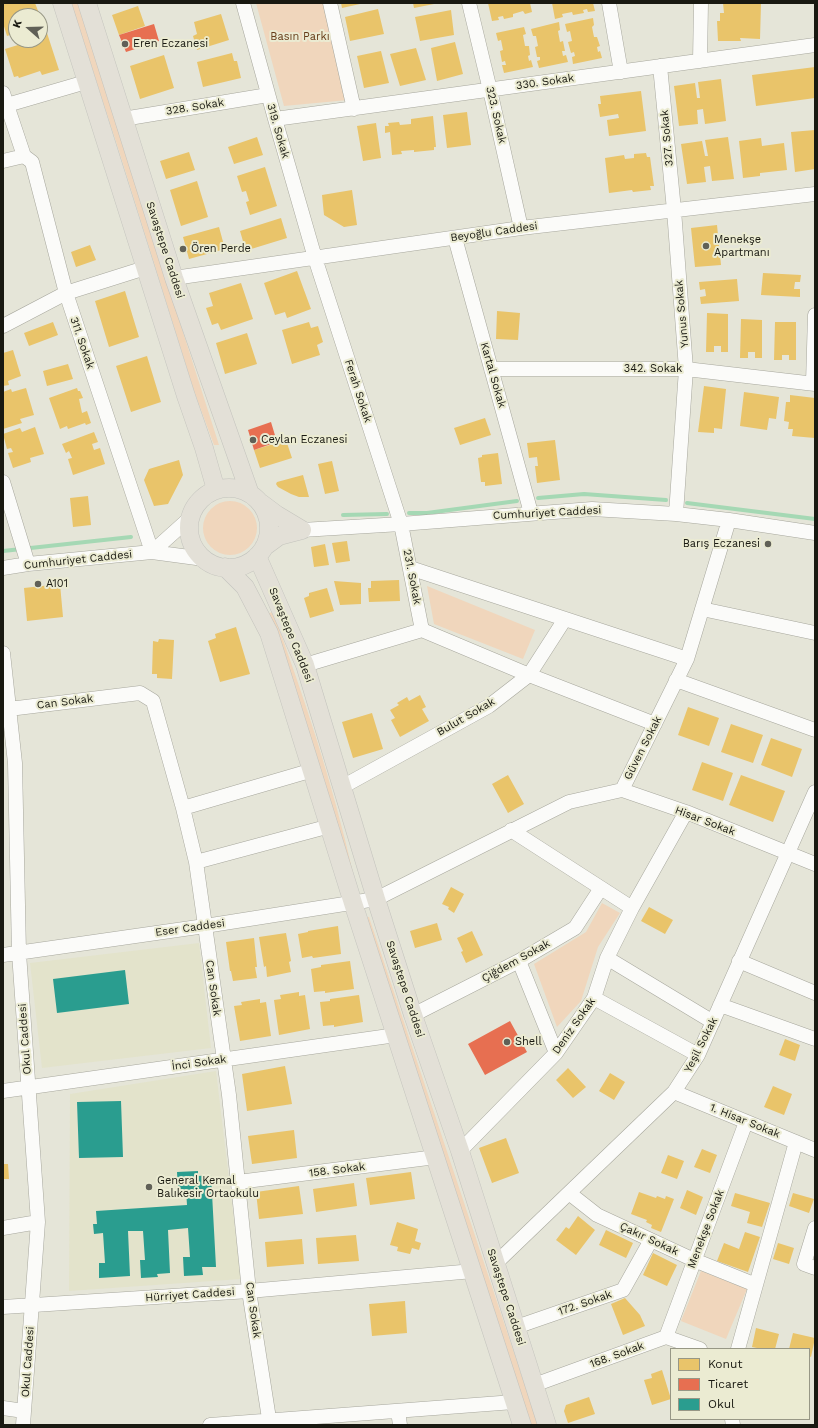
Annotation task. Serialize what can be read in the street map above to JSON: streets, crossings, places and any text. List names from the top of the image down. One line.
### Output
{"streets":{"main road":["Savaştepe Caddesi"],"street":["330. Sokak","328. Sokak","323. Sokak","319. Sokak","327. Sokak","Beyoğlu Caddesi","Yunus Sokak","311. Sokak","342. Sokak","Kartal Sokak","Ferah Sokak","Cumhuriyet Caddesi","231. Sokak","Can Sokak","Bulut Sokak","Güven Sokak","Hisar Sokak","Eser Caddesi","Çiğdem Sokak","Deniz Sokak","Okul Caddesi","Yeşil Sokak","İnci Sokak","1. Hisar Sokak","158. Sokak","Menekşe Sokak","Çakır Sokak","Hürriyet Caddesi","172. Sokak","168. Sokak"]},"crossings":[["330. Sokak","323. Sokak"],["330. Sokak","319. Sokak"],["330. Sokak","327. Sokak"],["328. Sokak","319. Sokak"],["328. Sokak","Savaştepe Caddesi"],["323. Sokak","Beyoğlu Caddesi"],["319. Sokak","Beyoğlu Caddesi"],["319. Sokak","Ferah Sokak"],["327. Sokak","Beyoğlu Caddesi"],["327. Sokak","Yunus Sokak"],["Beyoğlu Caddesi","Savaştepe Caddesi"],["Beyoğlu Caddesi","Yunus Sokak"],["Beyoğlu Caddesi","Kartal Sokak"],["Beyoğlu Caddesi","Ferah Sokak"],["Savaştepe Caddesi","Cumhuriyet Caddesi"],["Savaştepe Caddesi","Bulut Sokak"],["Savaştepe Caddesi","Güven Sokak"],["Savaştepe Caddesi","Eser Caddesi"],["Savaştepe Caddesi","Çiğdem Sokak"],["Savaştepe Caddesi","Deniz Sokak"],["Savaştepe Caddesi","Yeşil Sokak"],["Savaştepe Caddesi","İnci Sokak"],["Savaştepe Caddesi","158. Sokak"],["Savaştepe Caddesi","Hürriyet Caddesi"],["Savaştepe Caddesi","172. Sokak"],["Savaştepe Caddesi","168. Sokak"],["Yunus Sokak","342. Sokak"],["Yunus Sokak","Cumhuriyet Caddesi"],["311. Sokak","Cumhuriyet Caddesi"],["342. Sokak","Kartal Sokak"],["Kartal Sokak","Cumhuriyet Caddesi"],["Ferah Sokak","Cumhuriyet Caddesi"],["Ferah Sokak","231. Sokak"],["Cumhuriyet Caddesi","231. Sokak"],["Cumhuriyet Caddesi","Güven Sokak"],["Can Sokak","Eser Caddesi"],["Can Sokak","Okul Caddesi"],["Can Sokak","İnci Sokak"],["Can Sokak","158. Sokak"],["Can Sokak","Hürriyet Caddesi"],["Güven Sokak","Hisar Sokak"],["Güven Sokak","Eser Caddesi"],["Hisar Sokak","Deniz Sokak"],["Hisar Sokak","Yeşil Sokak"],["Eser Caddesi","Okul Caddesi"],["Okul Caddesi","İnci Sokak"],["Okul Caddesi","Hürriyet Caddesi"],["Yeşil Sokak","1. Hisar Sokak"],["Yeşil Sokak","Çakır Sokak"],["1. Hisar Sokak","Menekşe Sokak"],["Menekşe Sokak","Çakır Sokak"],["Menekşe Sokak","168. Sokak"],["Çakır Sokak","172. Sokak"]],"parks":["Basın Parkı"],"places":["Eren Eczanesi","Menekşe Apartmanı","Ören Perde","Ceylan Eczanesi","Barış Eczanesi","A101","Shell","General Kemal Balıkesir Ortaokulu"],"legend":["Konut","Ticaret","Okul"],"north":"left"}
